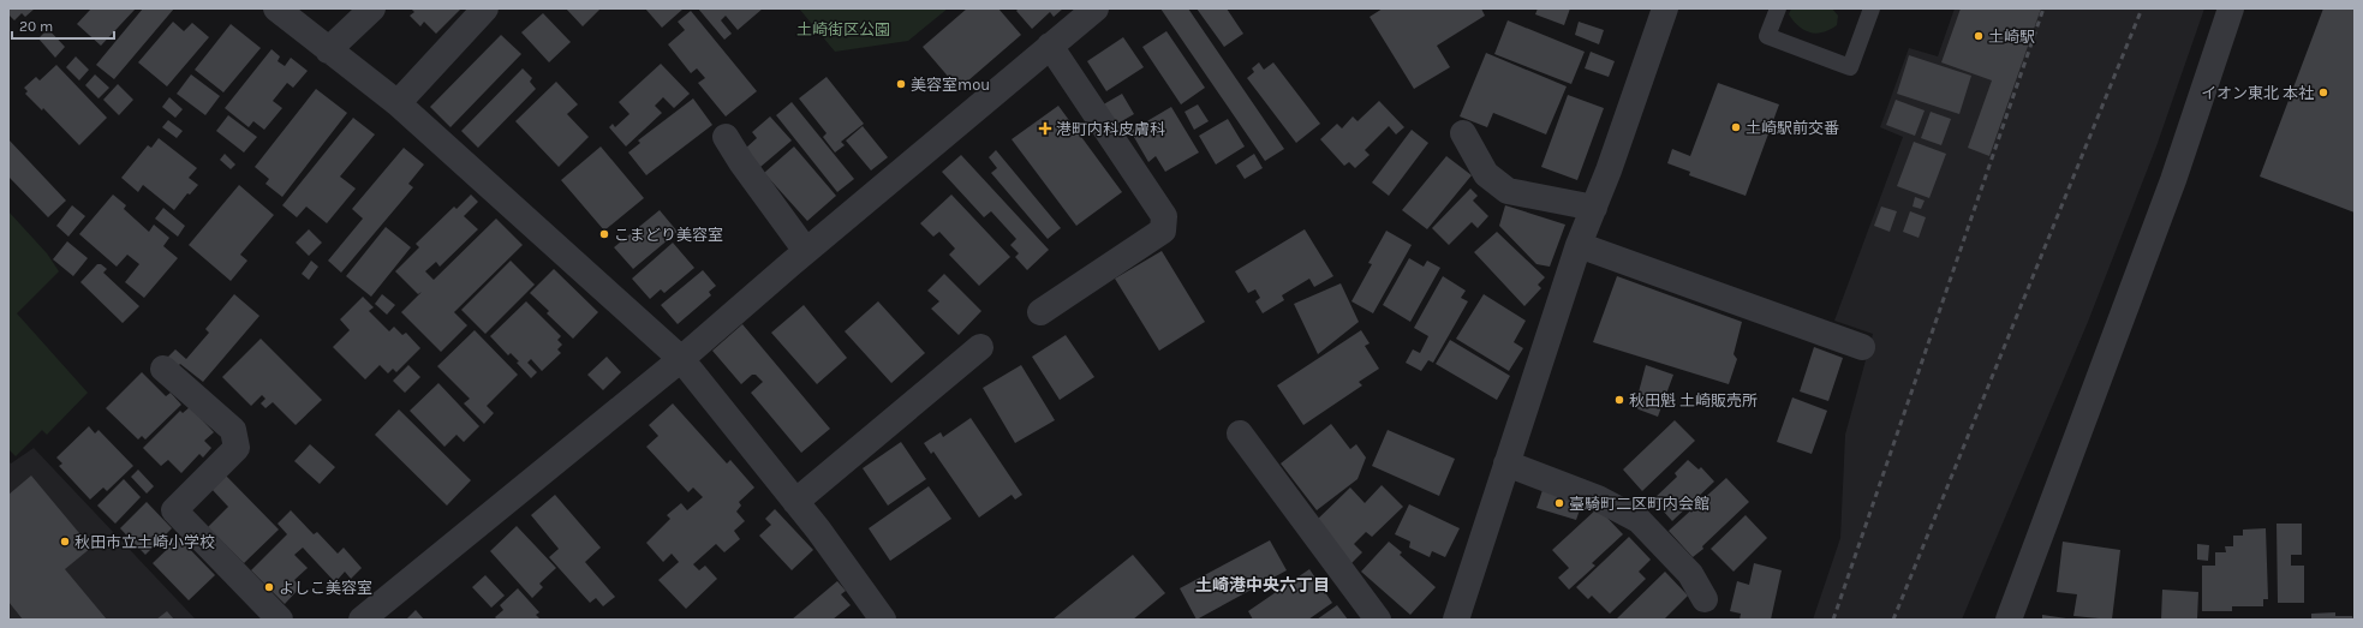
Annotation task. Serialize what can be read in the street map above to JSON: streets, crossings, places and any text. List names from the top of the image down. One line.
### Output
{"districts":["土崎港中央六丁目"],"parks":["土崎街区公園"],"places":{"other":["土崎駅","美容室mou","イオン東北 本社","土崎駅前交番","こまどり美容室","秋田魁 土崎販売所","臺騎町二区町内会館","秋田市立土崎小学校","よしこ美容室"],"health":["港町内科皮膚科"]},"scale_bar":"20 m"}
